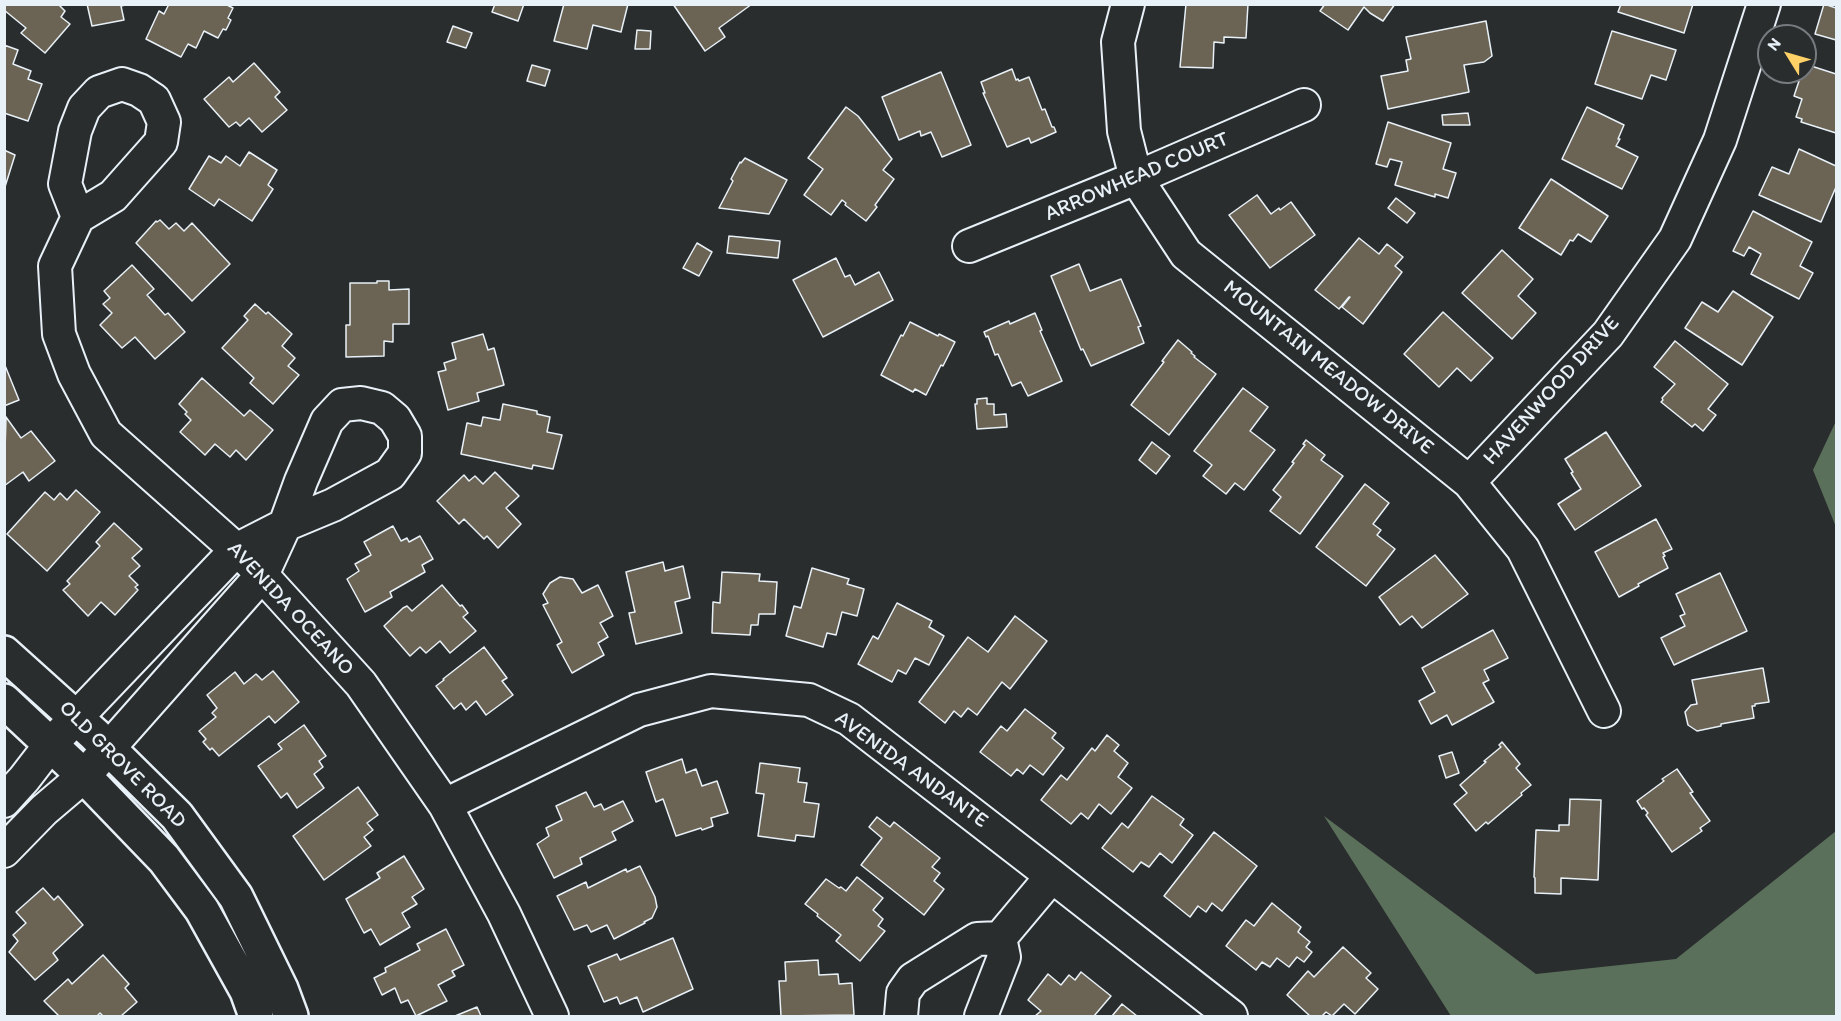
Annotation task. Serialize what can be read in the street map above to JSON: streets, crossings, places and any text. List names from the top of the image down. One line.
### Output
{"streets":{"street":["ARROWHEAD COURT","MOUNTAIN MEADOW DRIVE","HAVENWOOD DRIVE","AVENIDA OCEANO","OLD GROVE ROAD","AVENIDA ANDANTE"]},"crossings":[["ARROWHEAD COURT","MOUNTAIN MEADOW DRIVE"],["MOUNTAIN MEADOW DRIVE","HAVENWOOD DRIVE"],["AVENIDA OCEANO","AVENIDA ANDANTE"]],"north":"top left"}
